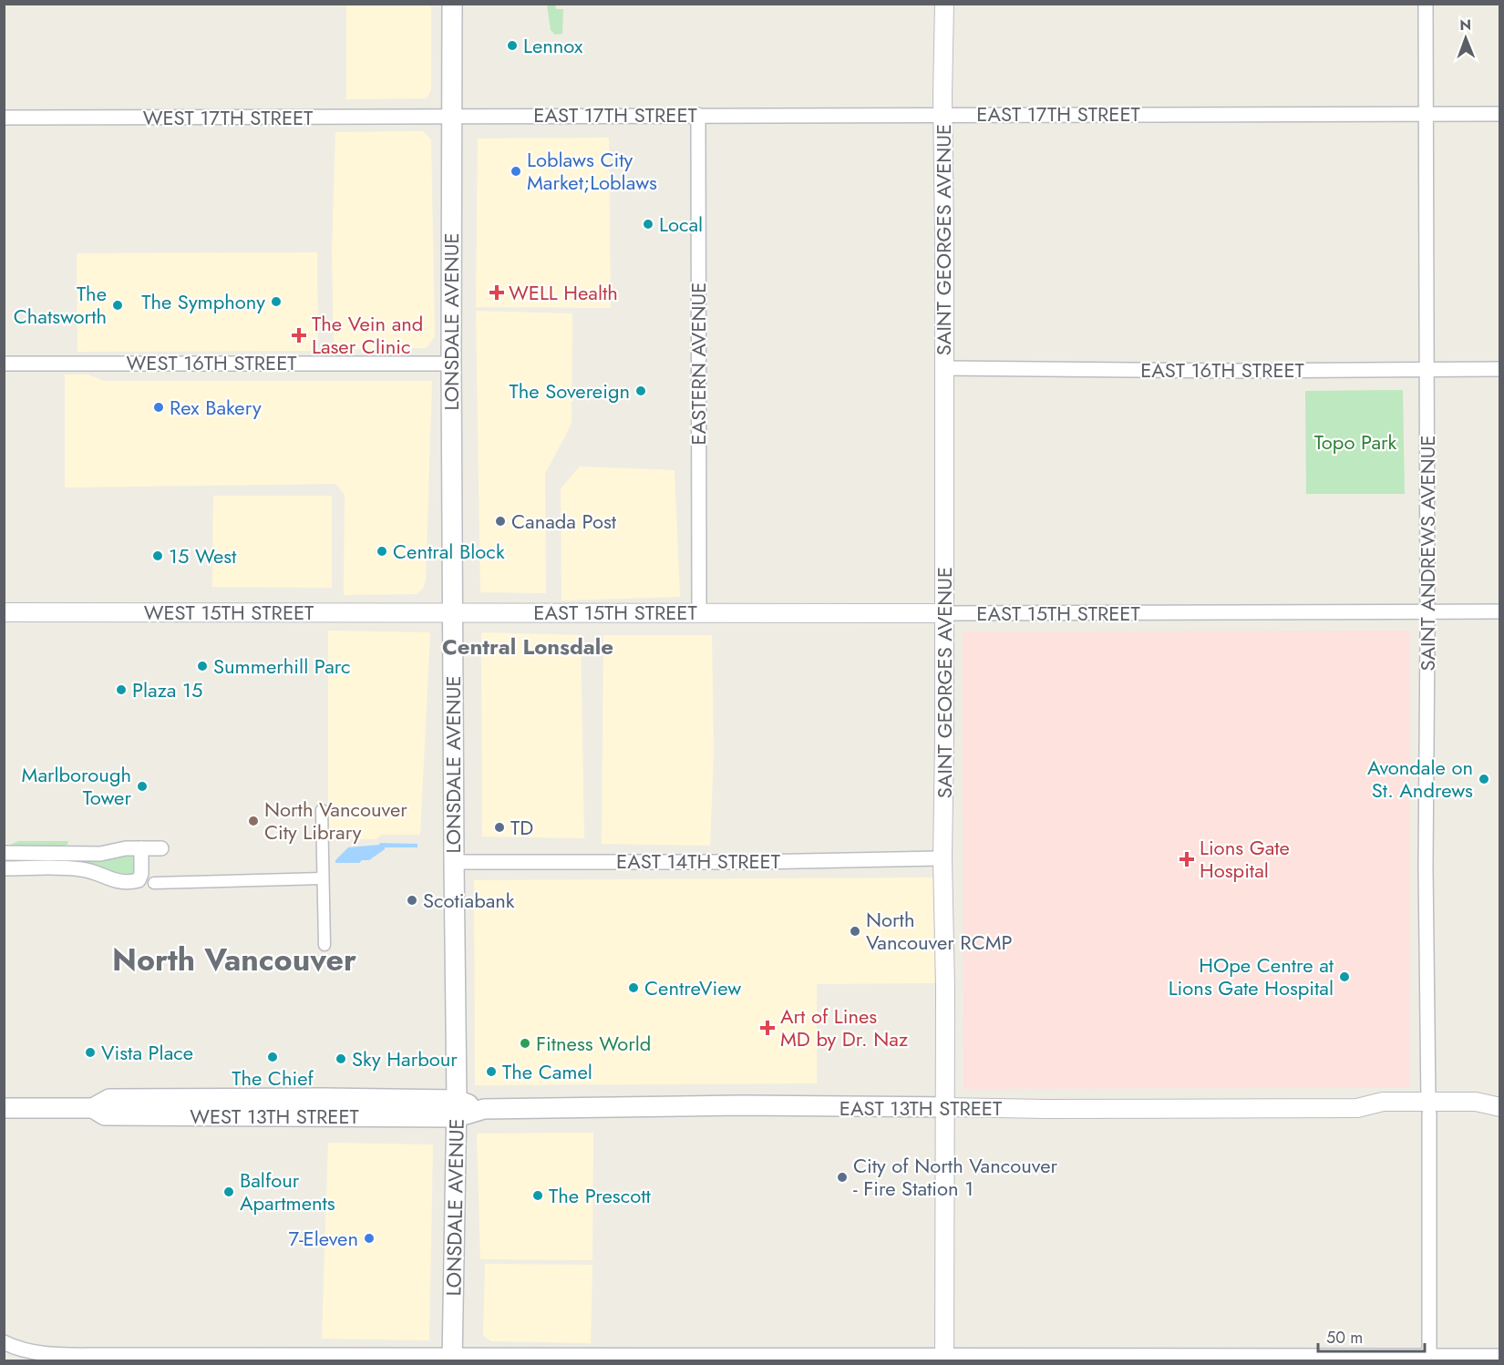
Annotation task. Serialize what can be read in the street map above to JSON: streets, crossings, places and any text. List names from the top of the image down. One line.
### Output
{"streets":{"main road":["LONSDALE AVENUE","EAST 13TH STREET","WEST 13TH STREET"],"street":["EAST 17TH STREET","WEST 17TH STREET","SAINT GEORGES AVENUE","WEST 16TH STREET","EASTERN AVENUE","EAST 16TH STREET","SAINT ANDREWS AVENUE","WEST 15TH STREET","EAST 15TH STREET","EAST 14TH STREET"]},"crossings":[["EAST 17TH STREET","WEST 17TH STREET"],["EAST 17TH STREET","SAINT GEORGES AVENUE"],["EAST 17TH STREET","LONSDALE AVENUE"],["EAST 17TH STREET","EASTERN AVENUE"],["EAST 17TH STREET","SAINT ANDREWS AVENUE"],["WEST 17TH STREET","LONSDALE AVENUE"],["SAINT GEORGES AVENUE","EAST 16TH STREET"],["SAINT GEORGES AVENUE","EAST 15TH STREET"],["SAINT GEORGES AVENUE","EAST 14TH STREET"],["SAINT GEORGES AVENUE","EAST 13TH STREET"],["LONSDALE AVENUE","WEST 16TH STREET"],["LONSDALE AVENUE","WEST 15TH STREET"],["LONSDALE AVENUE","EAST 15TH STREET"],["LONSDALE AVENUE","EAST 14TH STREET"],["LONSDALE AVENUE","EAST 13TH STREET"],["LONSDALE AVENUE","WEST 13TH STREET"],["EASTERN AVENUE","EAST 15TH STREET"],["EAST 16TH STREET","SAINT ANDREWS AVENUE"],["SAINT ANDREWS AVENUE","EAST 15TH STREET"],["SAINT ANDREWS AVENUE","EAST 13TH STREET"],["WEST 15TH STREET","EAST 15TH STREET"],["EAST 13TH STREET","WEST 13TH STREET"]],"districts":["Central Lonsdale","North Vancouver"],"parks":["Topo Park"],"places":{"other":["Lennox","Loblaws City Market;Loblaws","Local","The Symphony","The Chatsworth","The Sovereign","Rex Bakery","Canada Post","Central Block","15 West","Summerhill Parc","Plaza 15","Avondale on St. Andrews","Marlborough Tower","North Vancouver City Library","TD","Scotiabank","North Vancouver RCMP","HOpe Centre at Lions Gate Hospital","CentreView","Fitness World","Vista Place","The Chief","Sky Harbour","The Camel","City of North Vancouver - Fire Station 1","Balfour Apartments","The Prescott","7-Eleven"],"health":["WELL Health","The Vein and Laser Clinic","Lions Gate Hospital","Art of Lines MD by Dr. Naz"]},"scale_bar":"50 m","north":"top"}
